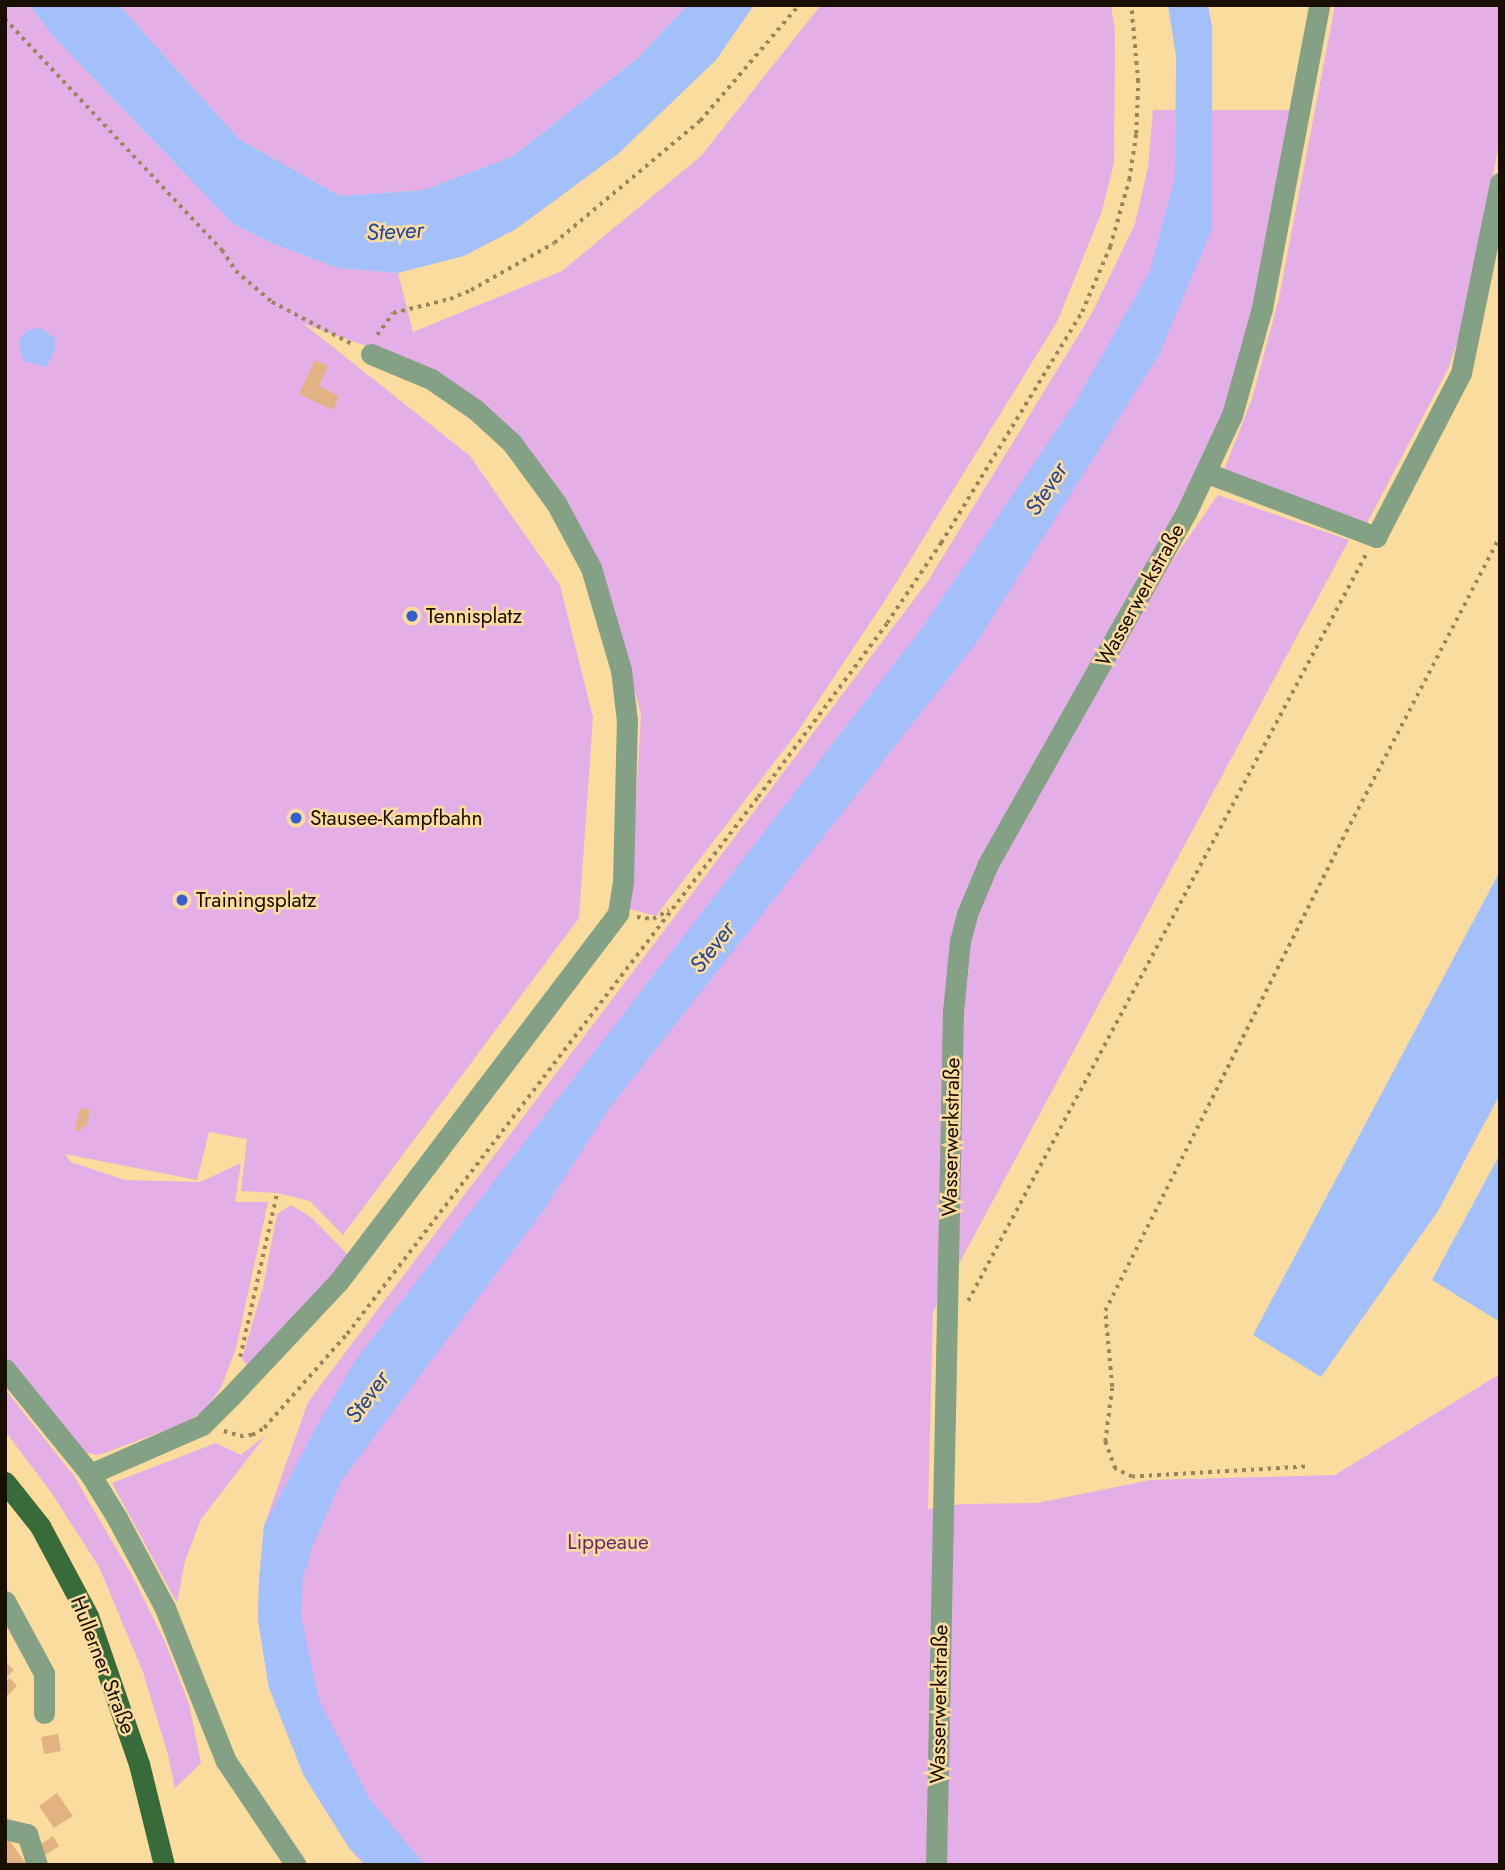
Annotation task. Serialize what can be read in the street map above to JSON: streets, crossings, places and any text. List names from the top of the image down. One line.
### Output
{"streets":{"main road":["Hullerner Straße"],"street":["Wasserwerkstraße"]},"water":["Stever"],"parks":["Lippeaue"],"places":["Tennisplatz","Stausee-Kampfbahn","Trainingsplatz"]}
